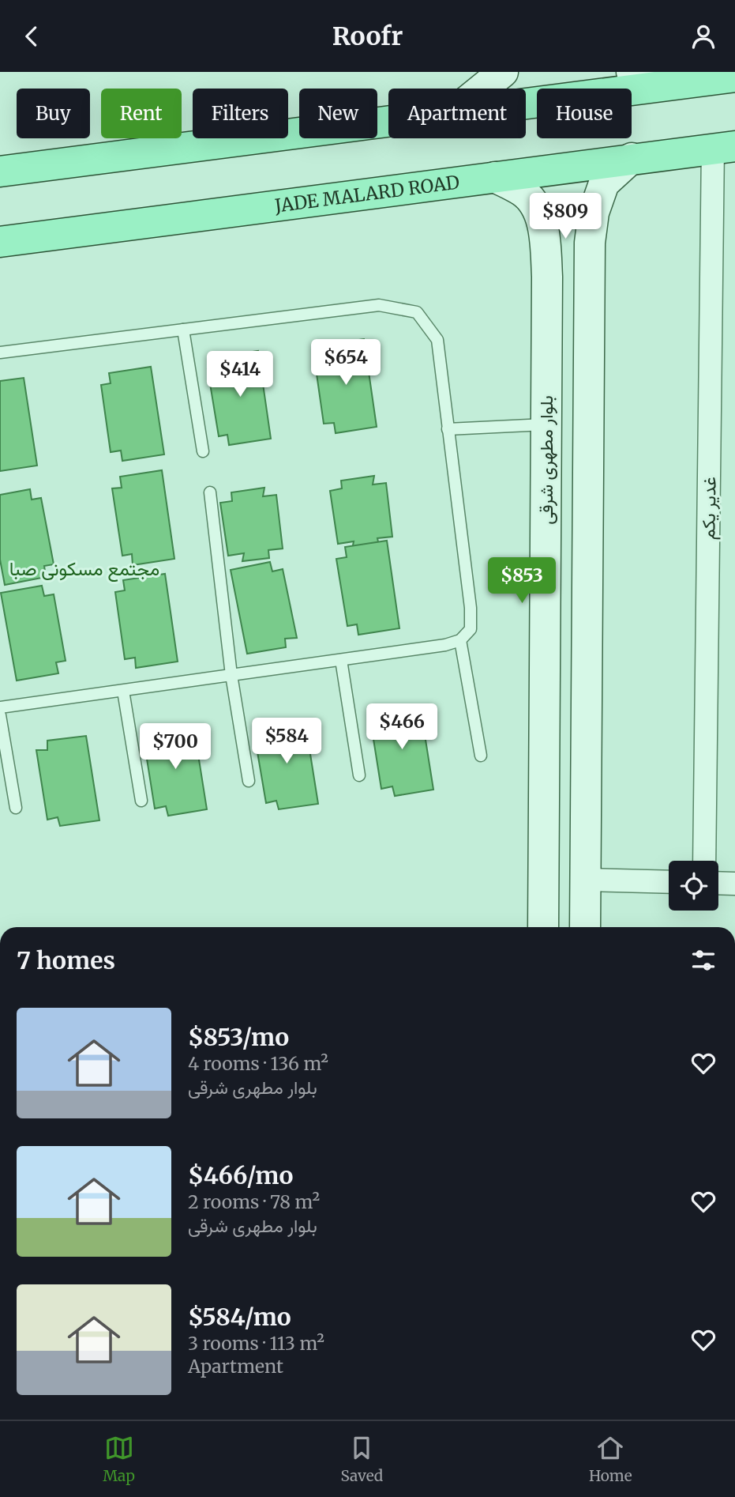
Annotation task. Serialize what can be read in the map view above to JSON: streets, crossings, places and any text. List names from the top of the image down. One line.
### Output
{"streets":{"main road":["JADE MALARD ROAD","بلوار مطهری شرقی"],"street":["غدیر یکم"]},"crossings":[["JADE MALARD ROAD","بلوار مطهری شرقی"],["JADE MALARD ROAD","غدیر یکم"]],"districts":["مجتمع مسکونی صبا"],"page":{"header":"Roofr","chip":["Buy","Rent","Filters","New","Apartment","House"],"price":["$809","$654","$414","$853","$466","$584","$700"],"heading":"7 homes","list":[{"name":"$853/mo","note":"4 rooms · 136 m² · بلوار مطهری شرقی"},{"name":"$466/mo","note":"2 rooms · 78 m² · بلوار مطهری شرقی"},{"name":"$584/mo","note":"3 rooms · 113 m² · Apartment"}],"tabs":["Map","Saved","Home"]}}
